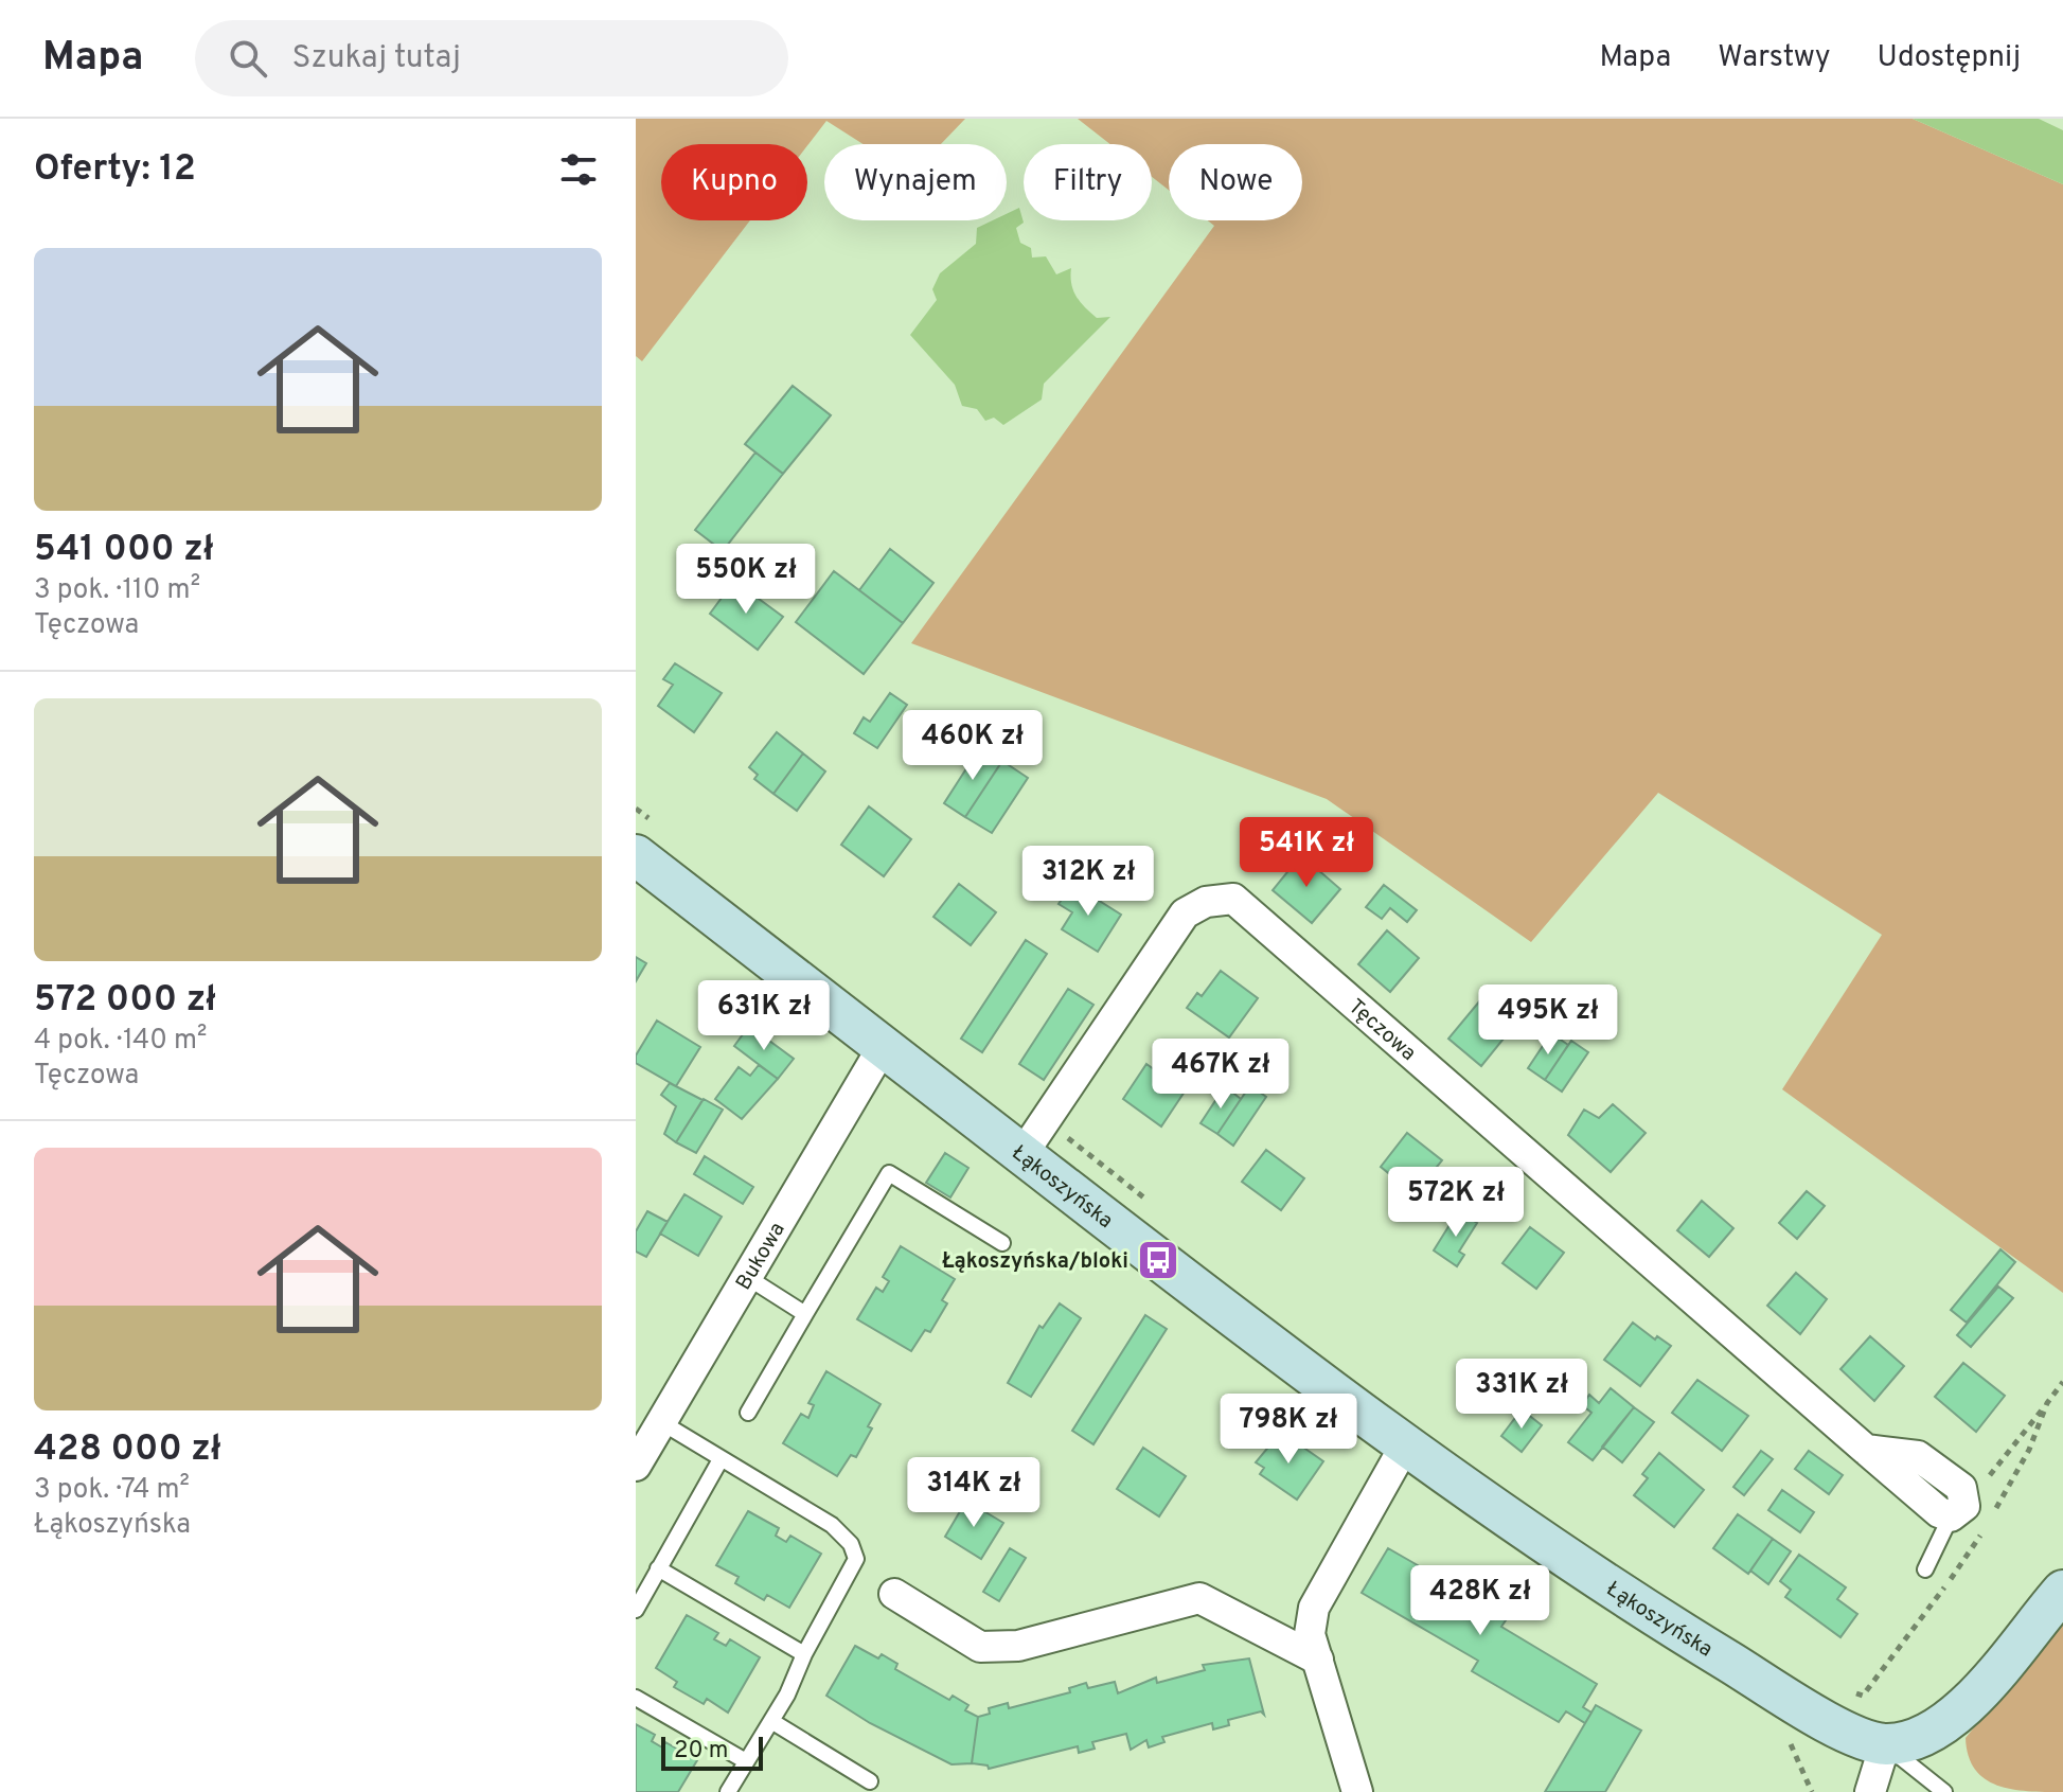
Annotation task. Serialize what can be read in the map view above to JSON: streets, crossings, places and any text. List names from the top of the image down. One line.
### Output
{"streets":{"street":["Tęczowa","Łąkoszyńska","Bukowa"]},"crossings":[["Tęczowa","Łąkoszyńska"],["Łąkoszyńska","Bukowa"]],"places":{"bus stop":["Łąkoszyńska/bloki"]},"scale_bar":"20 m","page":{"header":"Mapa","search":"Szukaj tutaj","nav":["Mapa","Warstwy","Udostępnij"],"heading":"Oferty: 12","chip":["Kupno","Wynajem","Filtry","Nowe"],"list":[{"name":"541 000 zł","note":"3 pok. · 110 m² · Tęczowa"},{"name":"572 000 zł","note":"4 pok. · 140 m² · Tęczowa"},{"name":"428 000 zł","note":"3 pok. · 74 m² · Łąkoszyńska"}],"price":["550K zł","460K zł","541K zł","312K zł","631K zł","495K zł","467K zł","572K zł","331K zł","798K zł","314K zł","428K zł"],"scale":"20 m"}}
